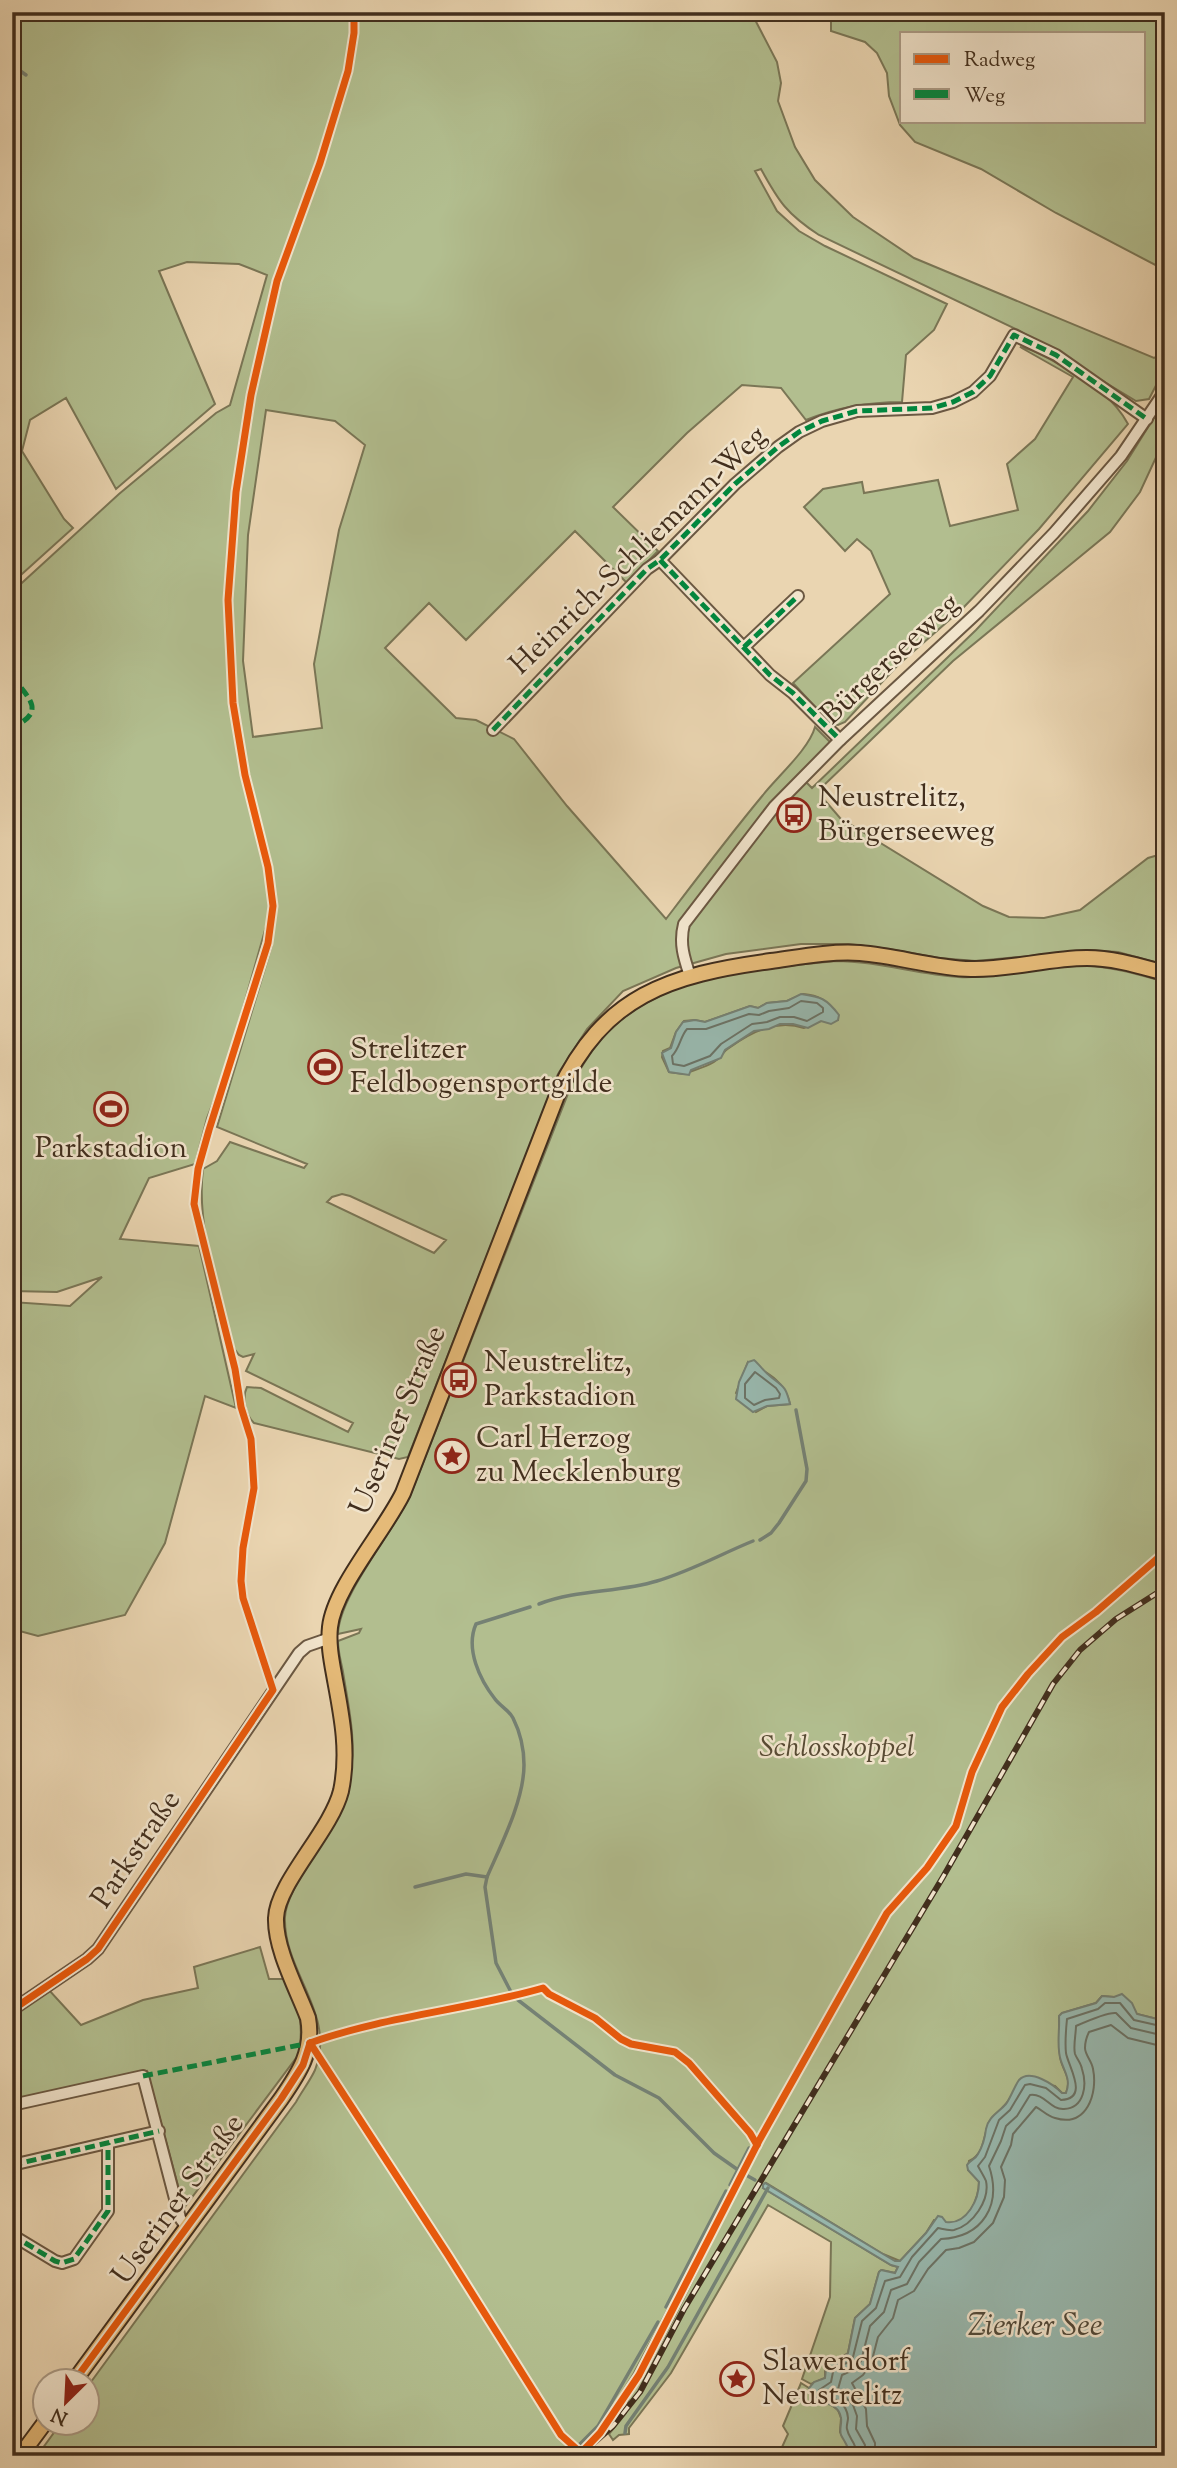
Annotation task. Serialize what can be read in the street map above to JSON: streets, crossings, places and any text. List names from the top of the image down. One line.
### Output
{"streets":{"main road":["Useriner Straße"],"street":["Heinrich-Schliemann-Weg","Bürgerseeweg","Parkstraße"]},"crossings":[["Heinrich-Schliemann-Weg","Bürgerseeweg"],["Bürgerseeweg","Useriner Straße"],["Useriner Straße","Parkstraße"]],"water":["Zierker See"],"parks":["Schlosskoppel"],"places":{"bus stop":["Neustrelitz, Bürgerseeweg","Neustrelitz, Parkstadion"],"sports":["Strelitzer Feldbogensportgilde","Parkstadion"],"place":["Carl Herzog zu Mecklenburg","Slawendorf Neustrelitz"]},"legend":["Radweg","Weg"],"north":"bottom left"}
